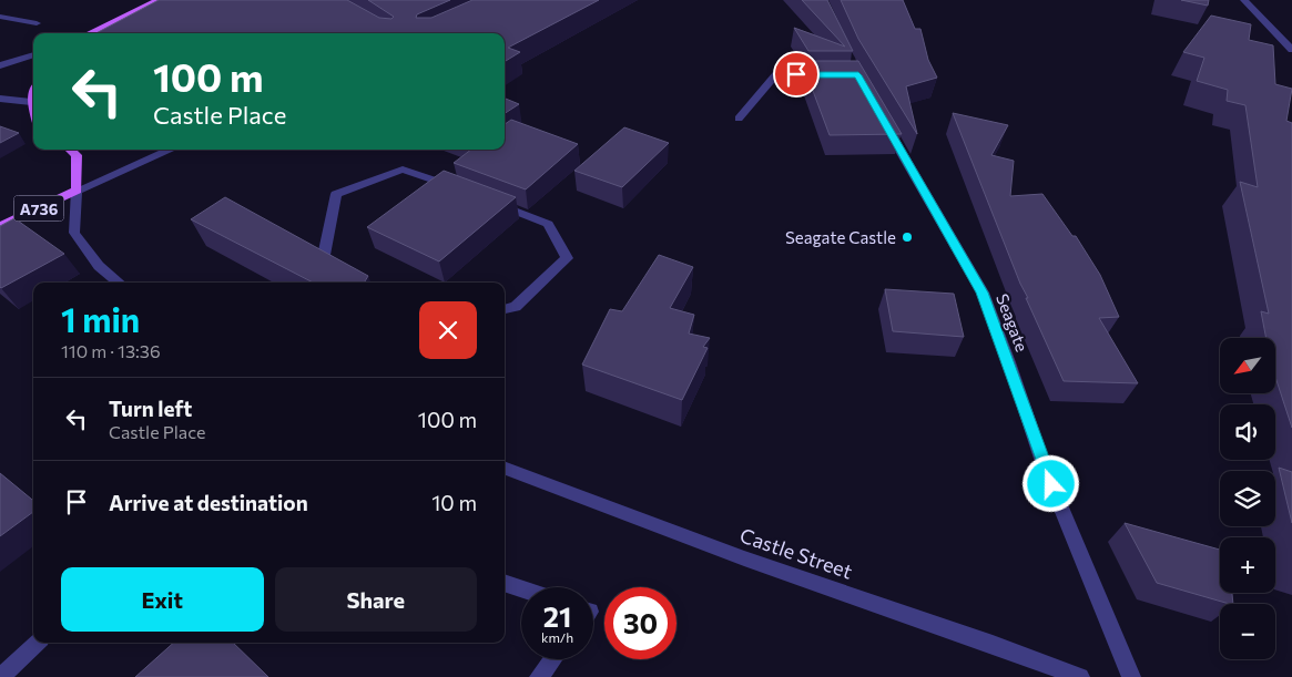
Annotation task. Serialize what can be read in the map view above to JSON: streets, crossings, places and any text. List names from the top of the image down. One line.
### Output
{"streets":{"main road":["A736"],"street":["Seagate","Castle Street"]},"places":["Seagate Castle"],"north":"bottom left","page":{"turn":["100 m","Castle Place"],"heading":["1 min","110 m · 13:36"],"map_buttons":["+","−"],"list":[{"name":"Turn left","note":"Castle Place","value":"100 m"},{"name":"Arrive at destination","value":"10 m"}],"buttons":["Exit","Share"],"speed":"21 km/h","limit":"30"}}
